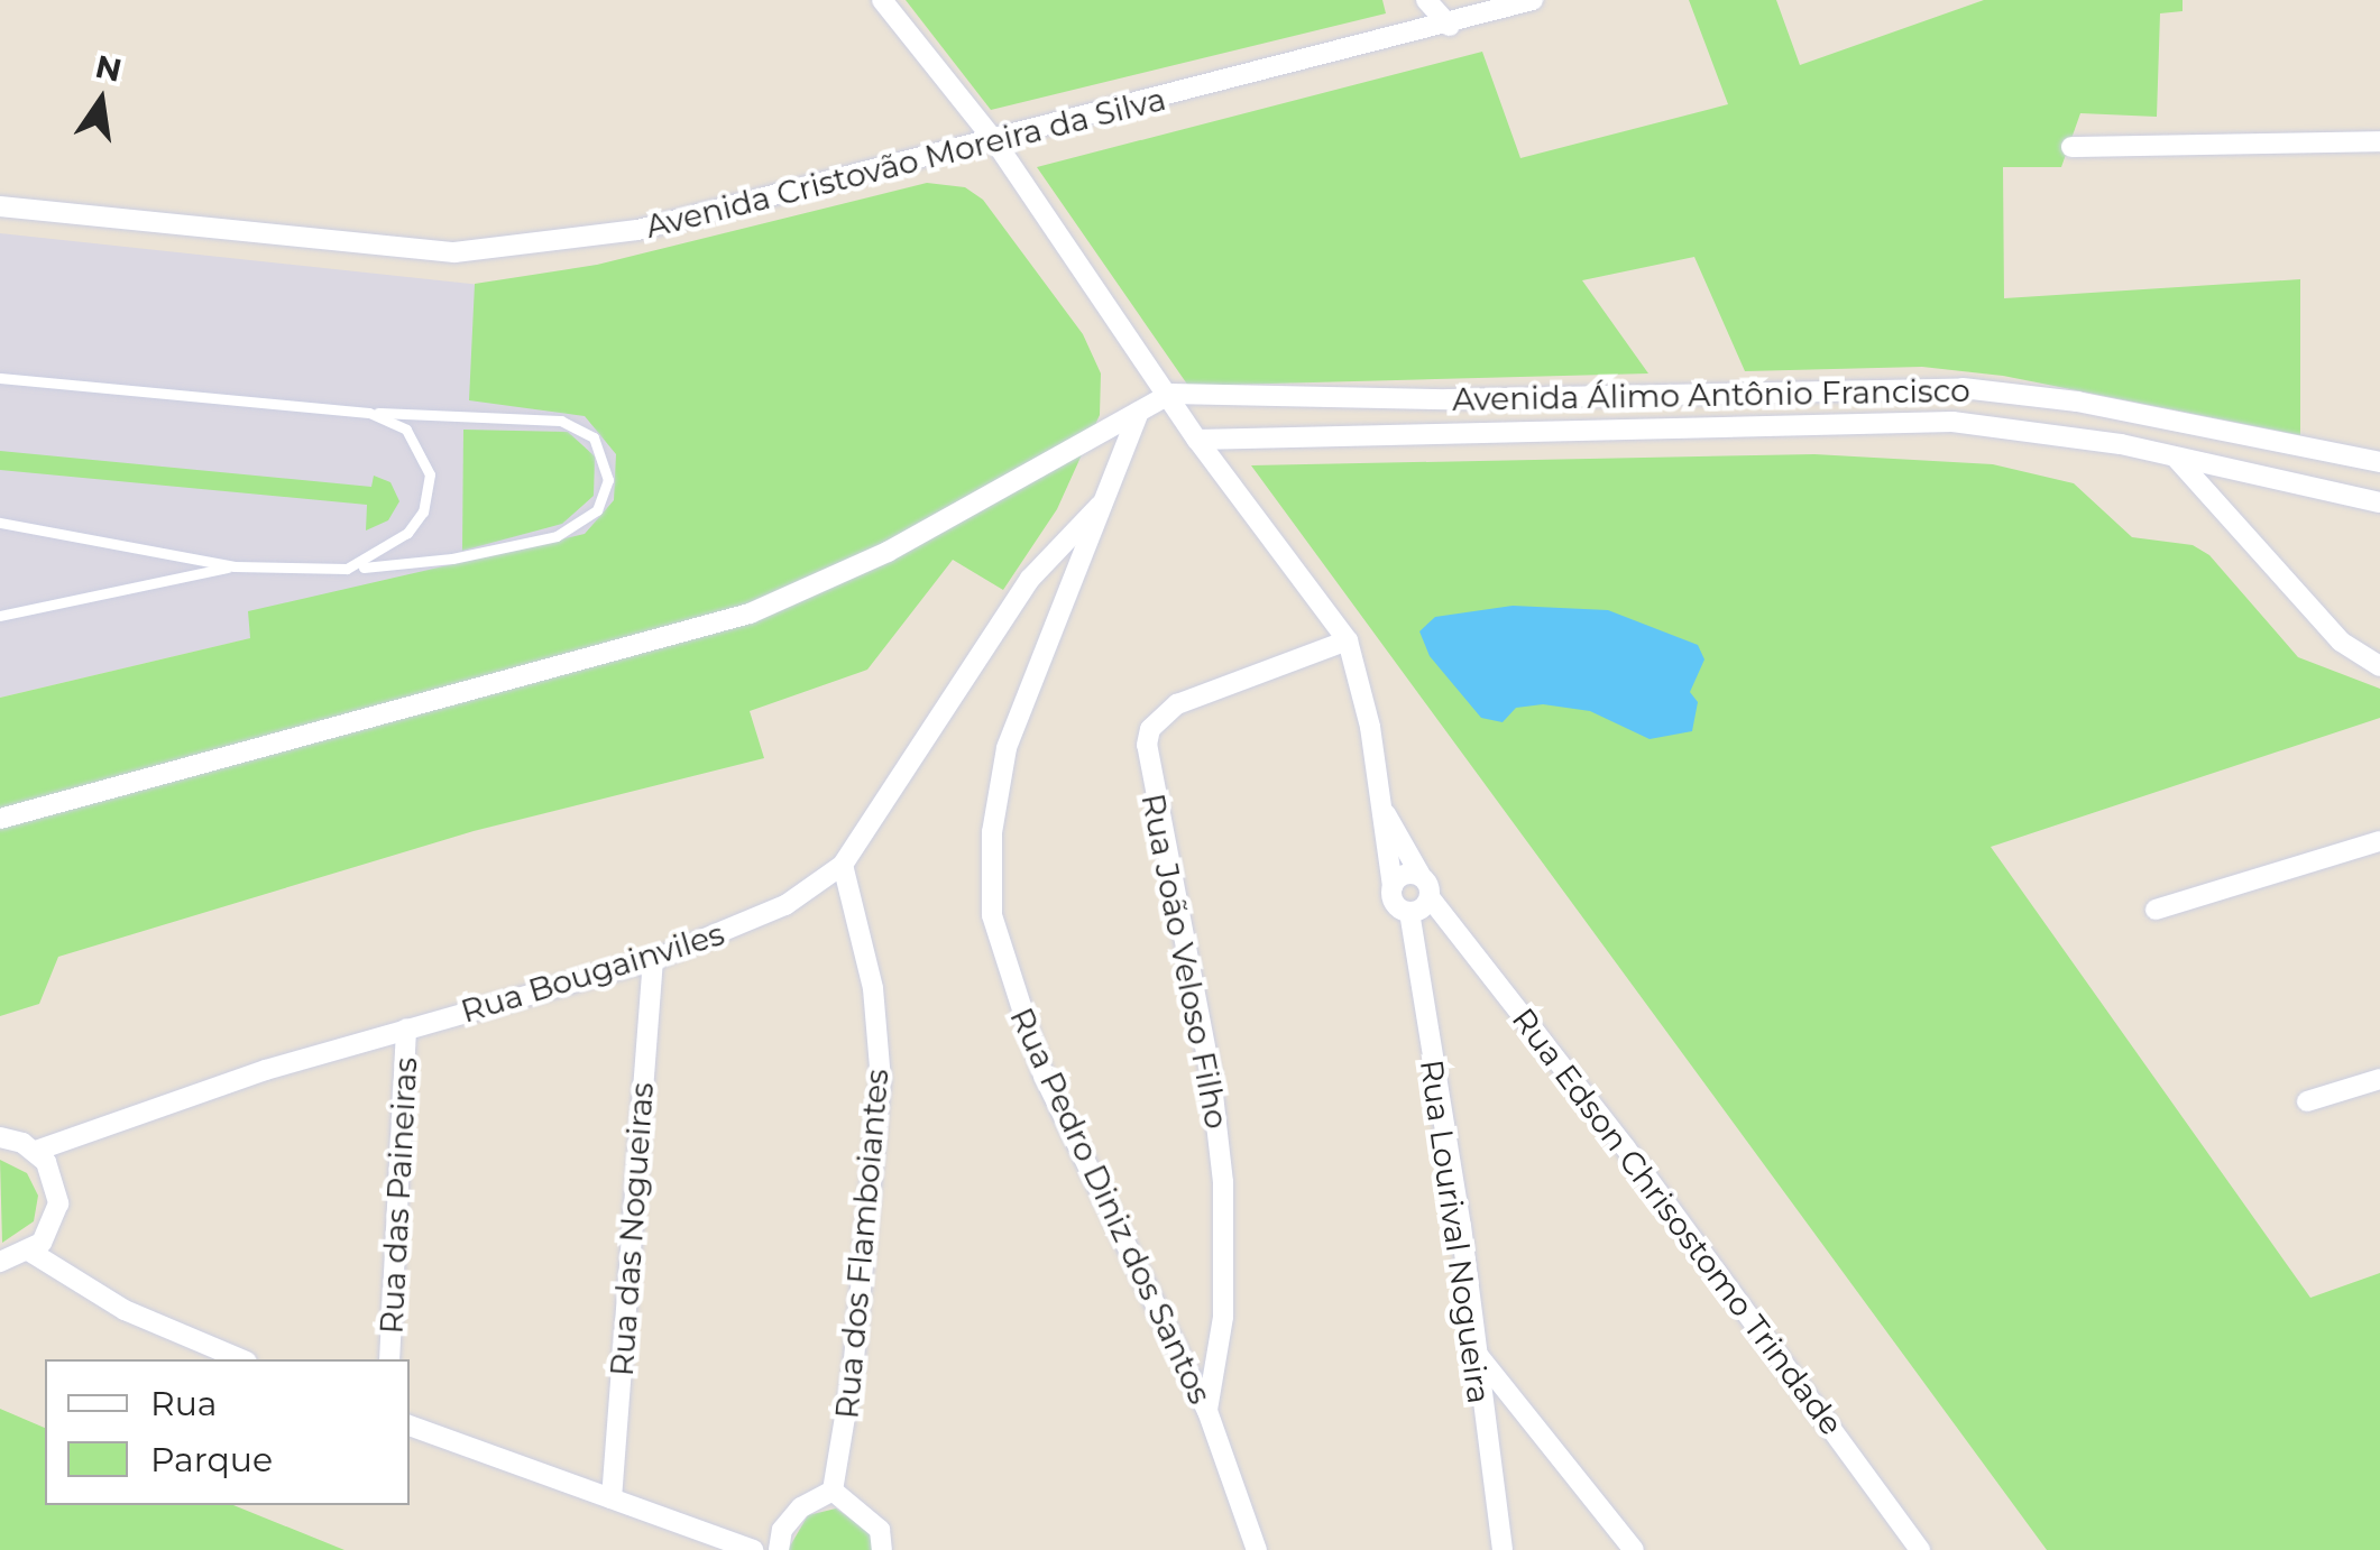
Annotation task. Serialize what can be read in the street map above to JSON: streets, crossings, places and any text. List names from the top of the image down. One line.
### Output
{"streets":{"street":["Avenida Cristovão Moreira da Silva","Avenida Álimo Antônio Francisco","Rua João Veloso Filho","Rua Bougainviles","Rua das Paineiras","Rua Pedro Diniz dos Santos","Rua Edson Chrisostomo Trindade","Rua das Nogueiras","Rua Lourival Nogueira","Rua dos Flamboiantes"]},"crossings":[["Rua João Veloso Filho","Rua Pedro Diniz dos Santos"],["Rua Bougainviles","Rua das Paineiras"],["Rua Bougainviles","Rua Pedro Diniz dos Santos"],["Rua Bougainviles","Rua das Nogueiras"],["Rua Bougainviles","Rua dos Flamboiantes"],["Rua Edson Chrisostomo Trindade","Rua Lourival Nogueira"]],"legend":["Rua","Parque"],"north":"top"}
